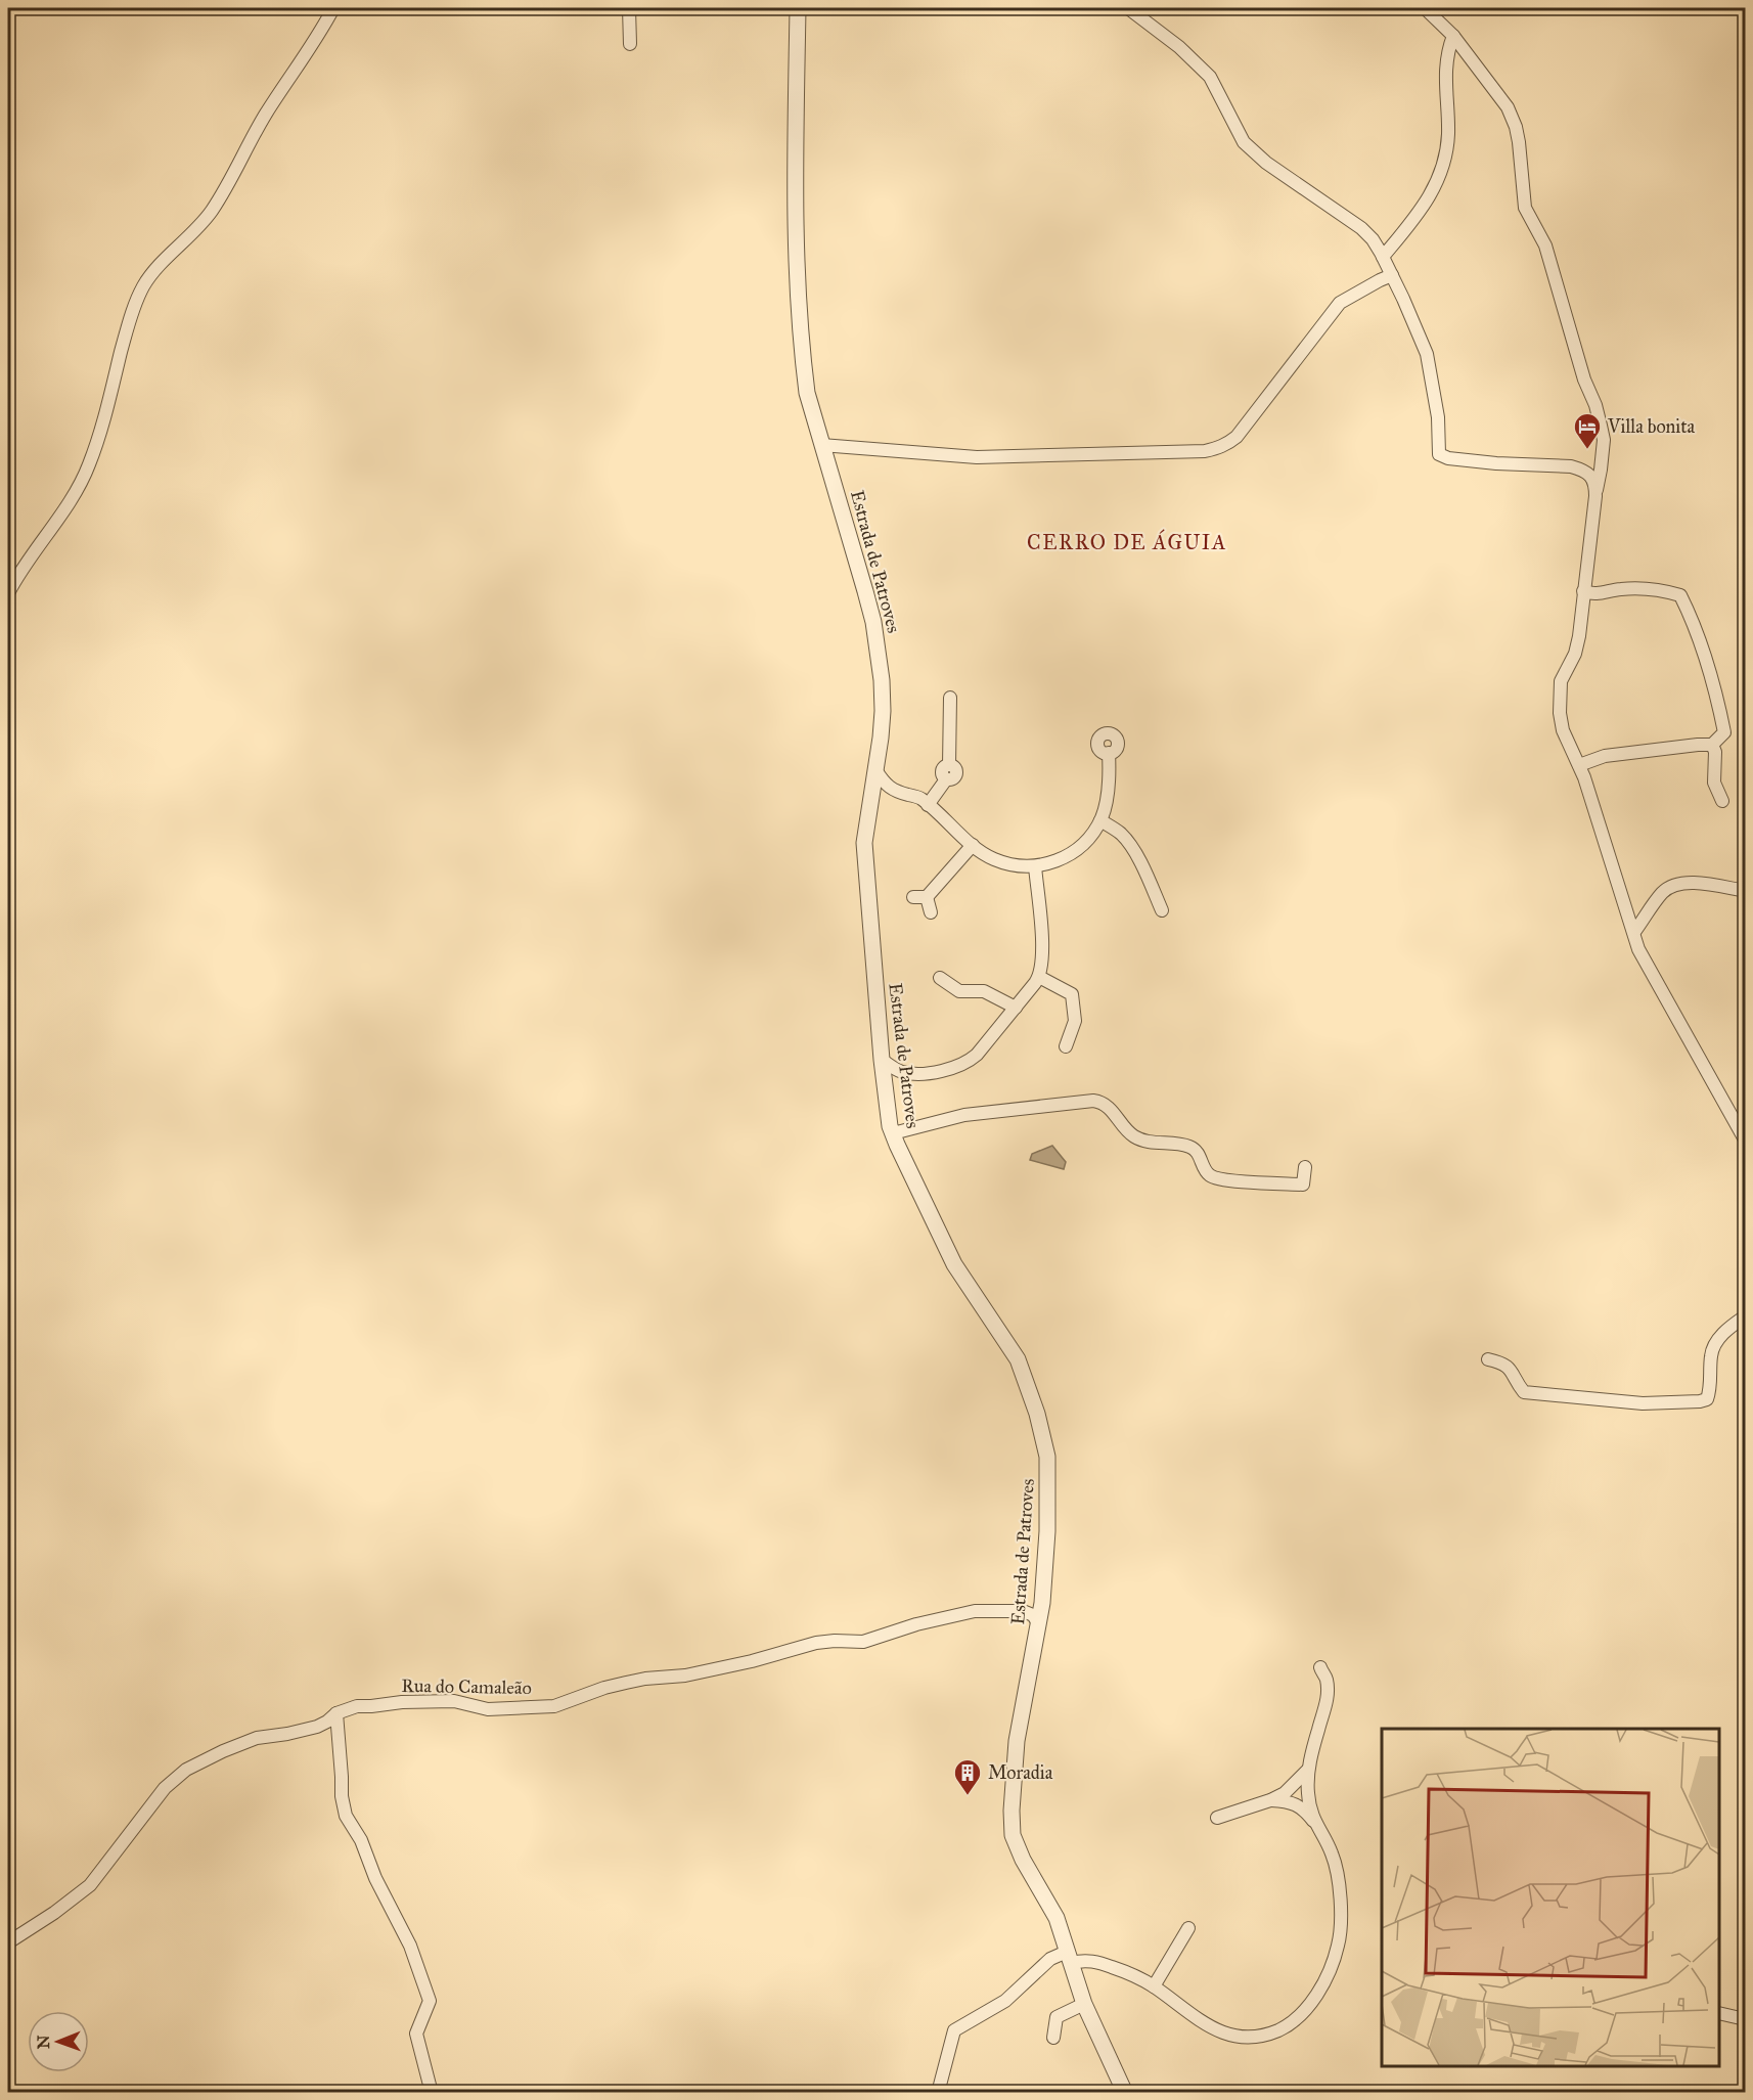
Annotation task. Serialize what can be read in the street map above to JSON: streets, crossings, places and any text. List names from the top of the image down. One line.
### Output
{"streets":{"street":["Estrada de Patroves","Rua do Camaleão"]},"districts":["CERRO DE ÁGUIA"],"places":{"hotel":["Villa bonita"],"building":["Moradia"]},"north":"left"}
